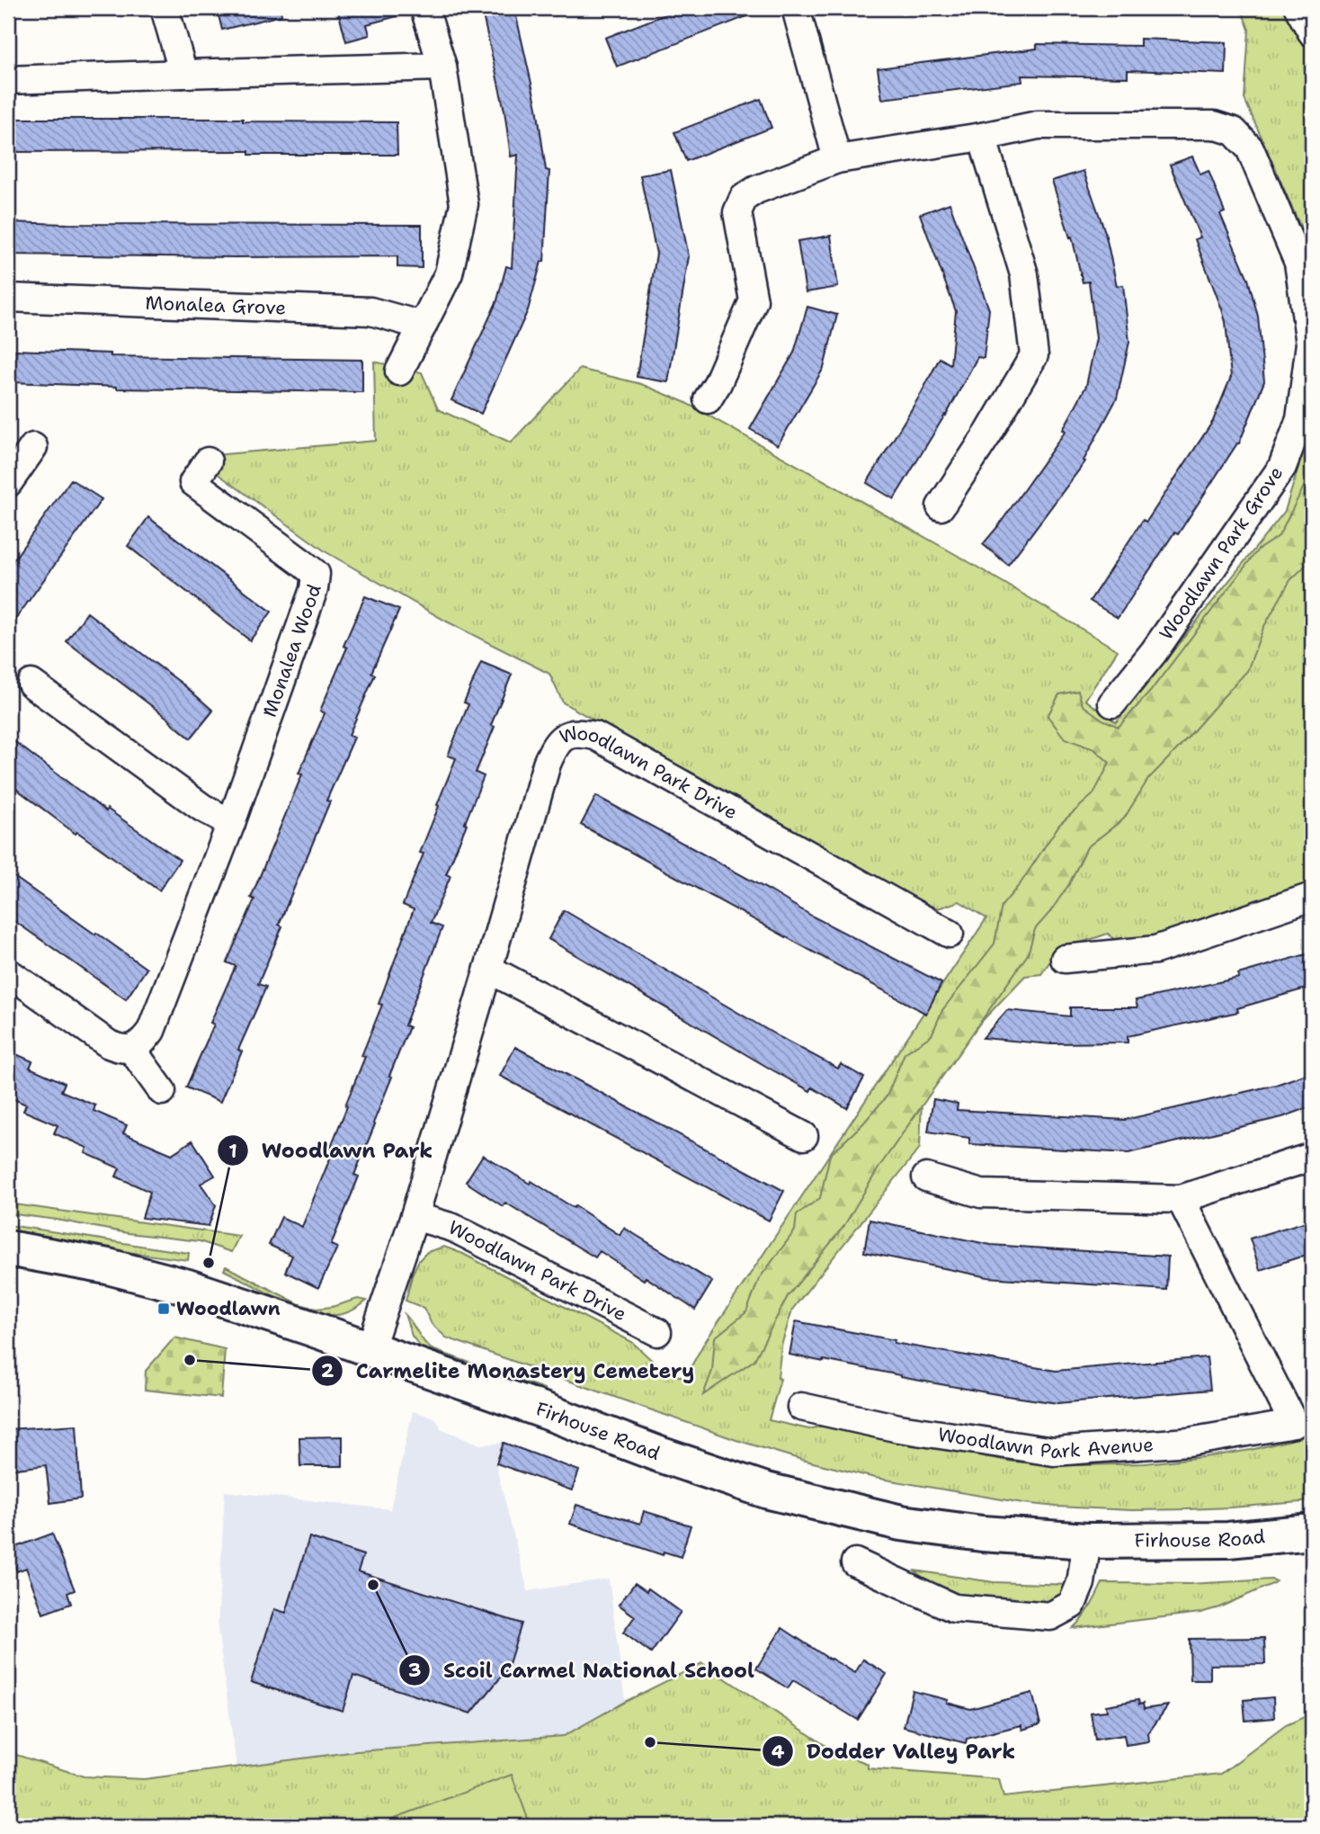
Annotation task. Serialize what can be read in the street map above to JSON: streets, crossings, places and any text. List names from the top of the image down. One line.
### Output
{"streets":{"main road":["Firhouse Road"],"street":["Monalea Grove","Woodlawn Park Grove","Monalea Wood","Woodlawn Park Drive","Woodlawn Park Avenue"]},"crossings":[["Woodlawn Park Drive","Firhouse Road"]],"places":{"other":["Woodlawn Park","Carmelite Monastery Cemetery","Scoil Carmel National School","Dodder Valley Park"],"transit":["Woodlawn"]}}
